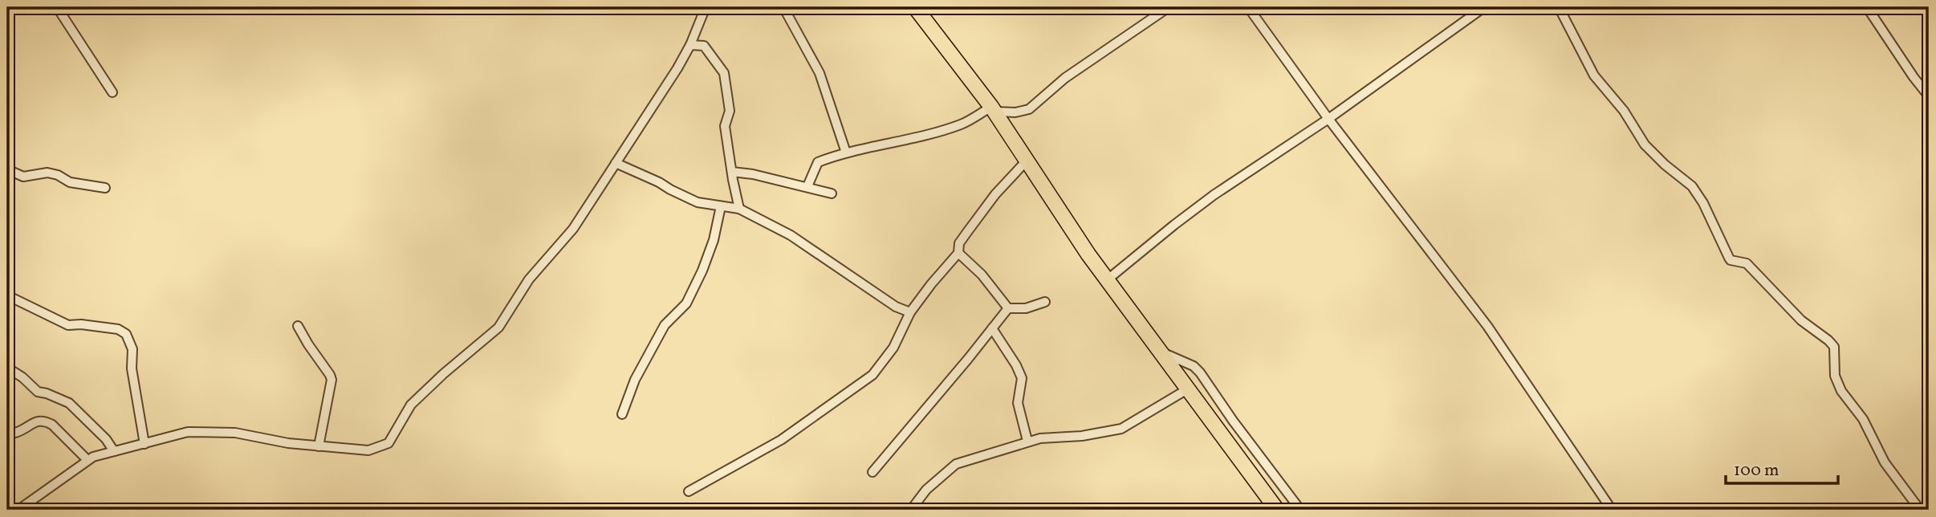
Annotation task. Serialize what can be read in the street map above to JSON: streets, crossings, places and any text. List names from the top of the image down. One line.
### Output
{"scale_bar":"100 m"}
